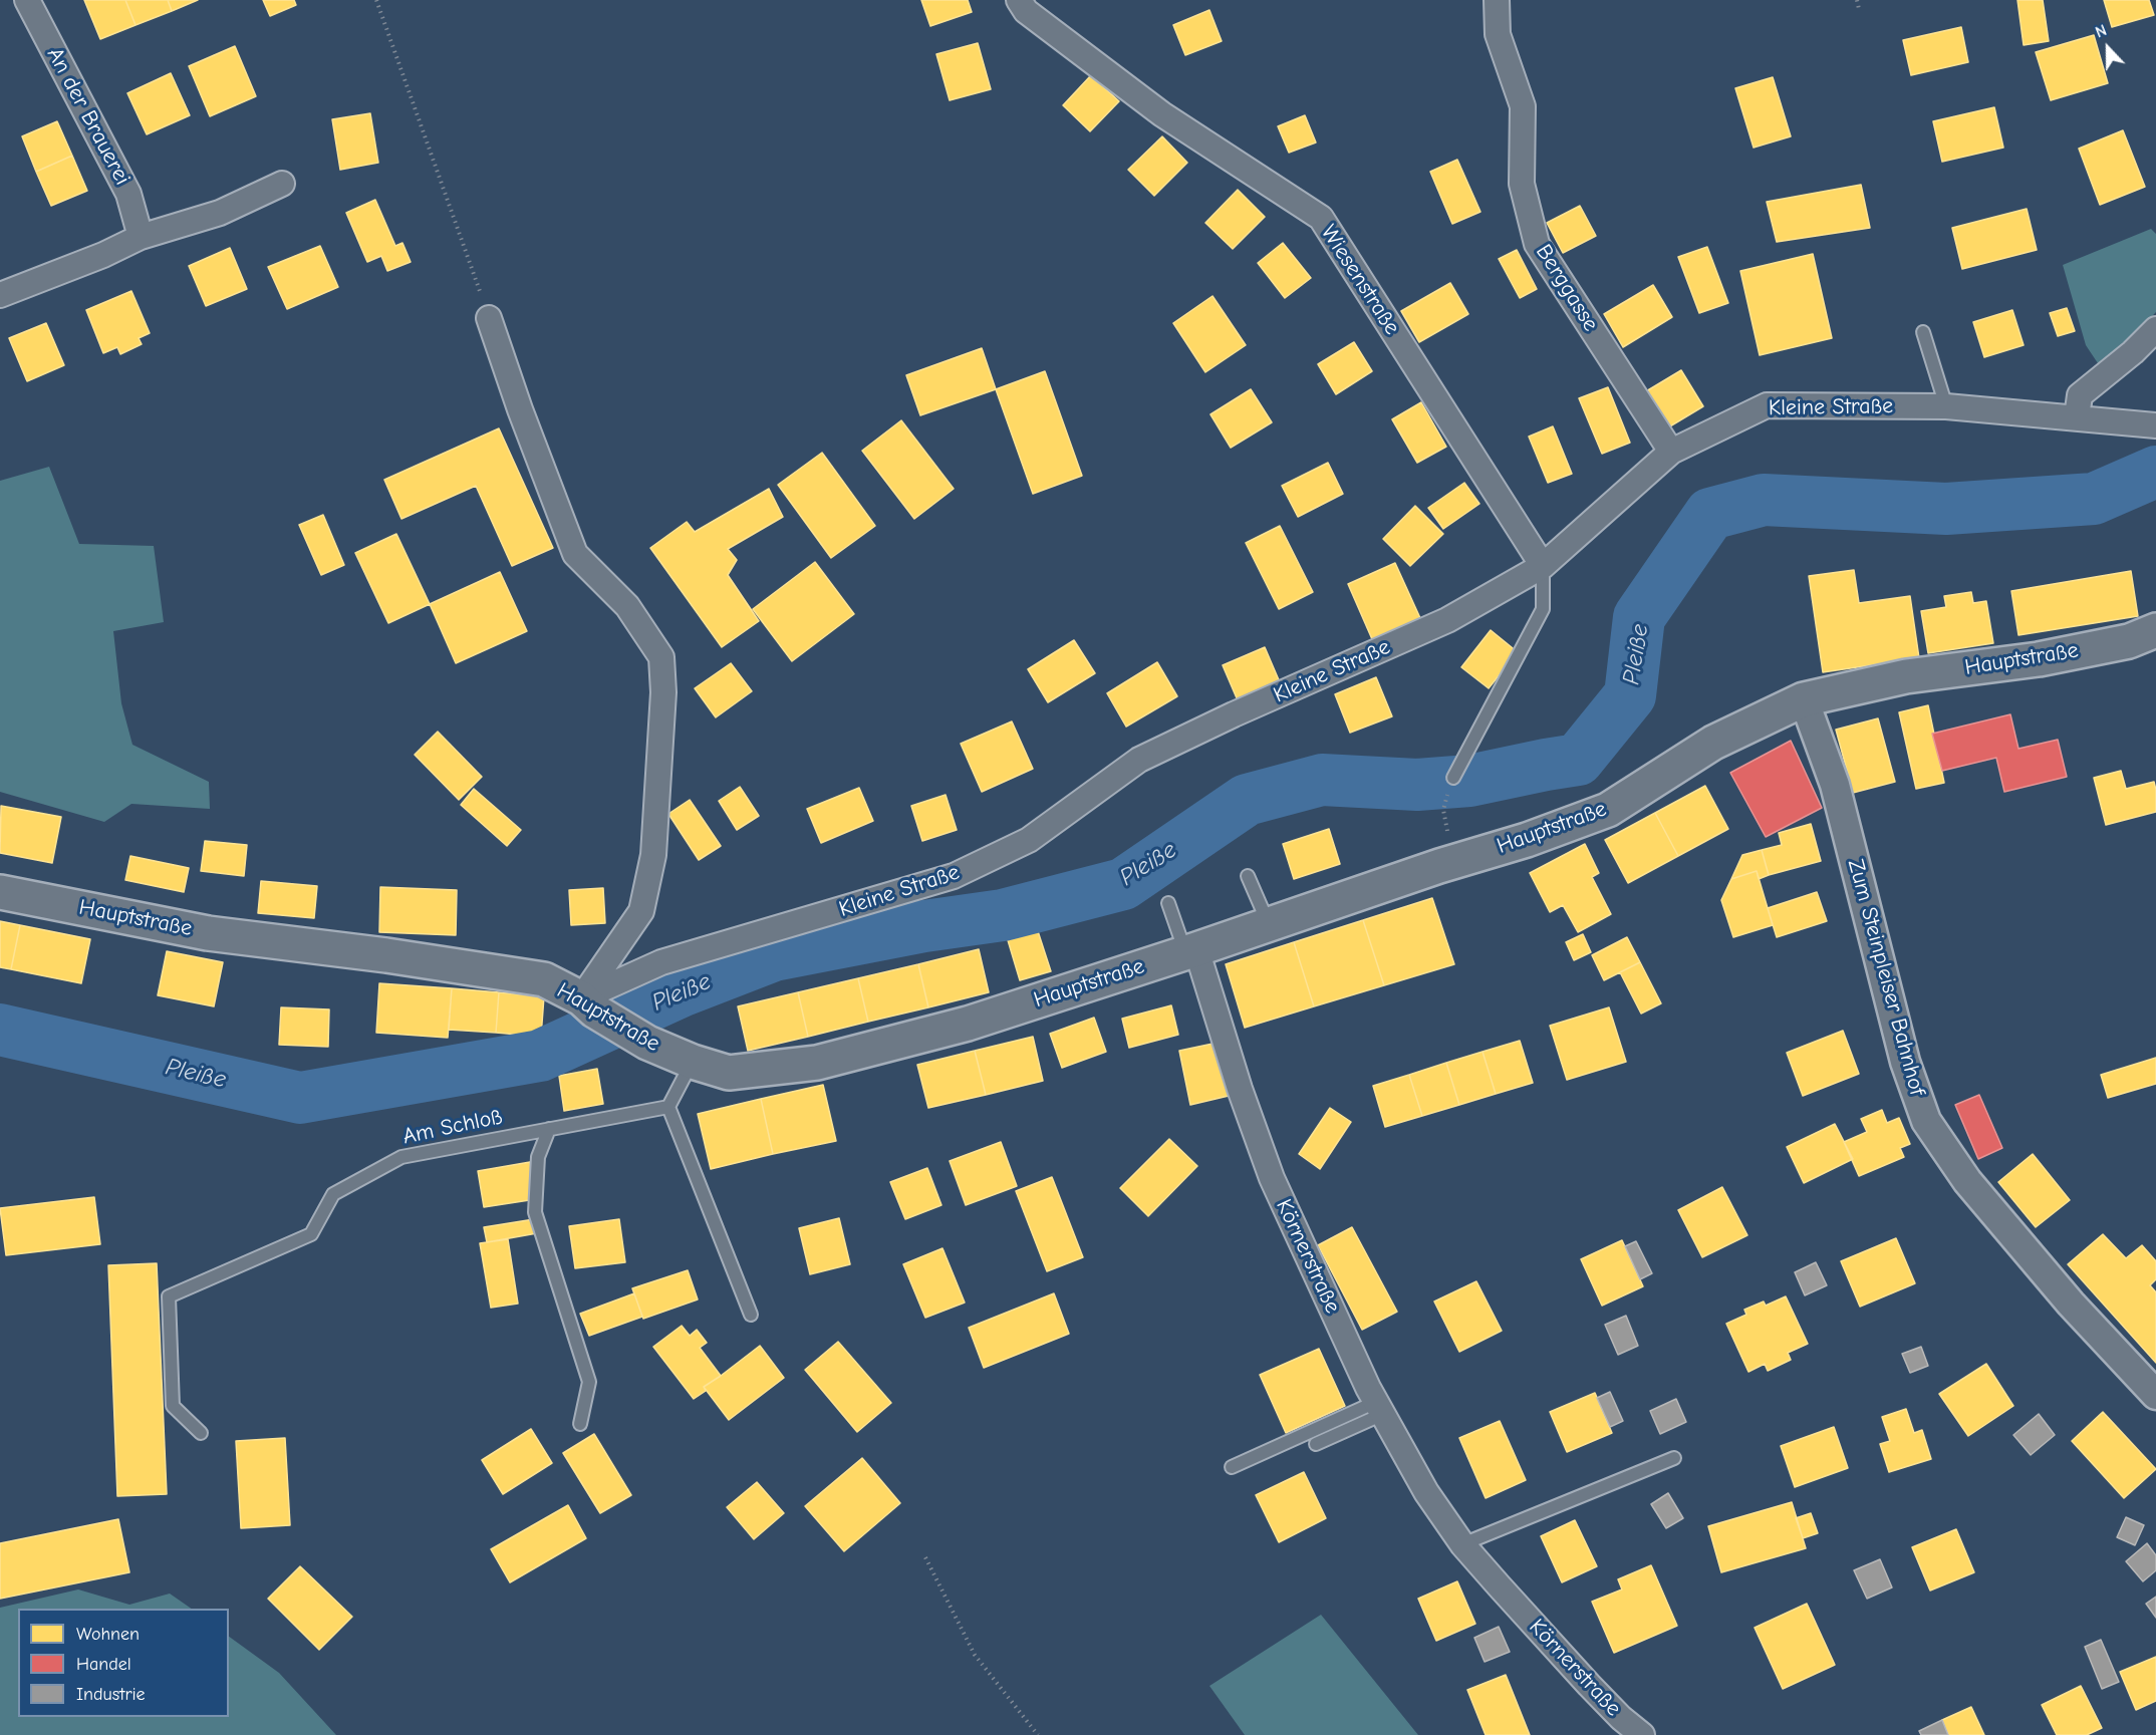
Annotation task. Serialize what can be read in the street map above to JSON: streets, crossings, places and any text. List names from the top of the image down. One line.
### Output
{"streets":{"main road":["Hauptstraße"],"street":["An der Brauerei","Wiesenstraße","Berggasse","Kleine Straße","Zum Steinpleiser Bahnhof","Körnerstraße"],"lane":["Am Schloß"]},"crossings":[["Wiesenstraße","Kleine Straße"],["Berggasse","Kleine Straße"],["Kleine Straße","Hauptstraße"],["Hauptstraße","Zum Steinpleiser Bahnhof"],["Hauptstraße","Körnerstraße"]],"water":["Pleiße"],"legend":["Wohnen","Handel","Industrie"],"north":"top"}
